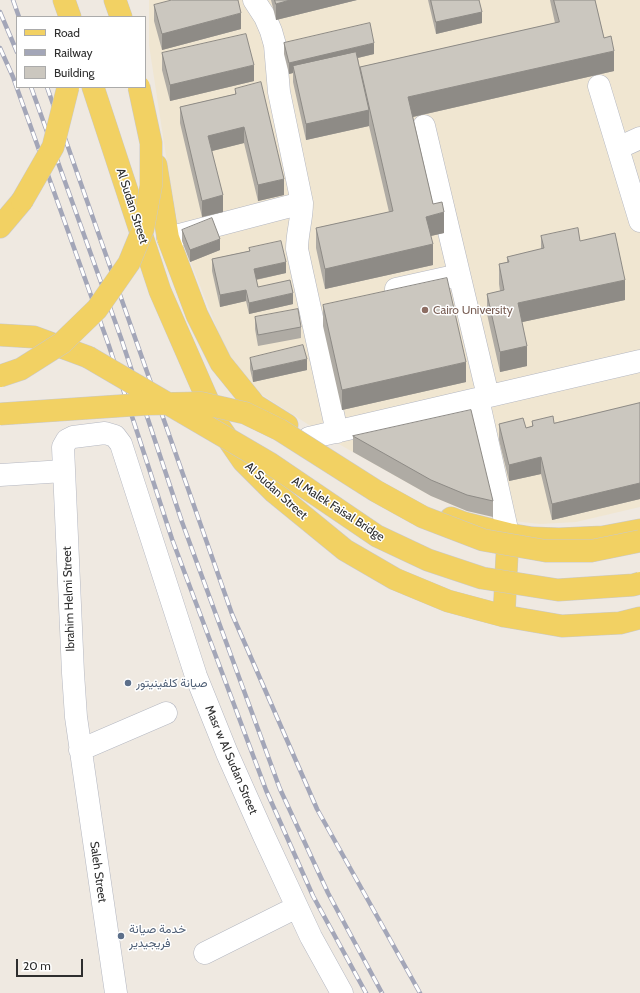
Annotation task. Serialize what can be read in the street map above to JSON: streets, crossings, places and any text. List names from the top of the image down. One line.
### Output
{"streets":{"main road":["Al Sudan Street","Al Malek Faisal Bridge"],"street":["Ibrahim Helmi Street","Masr w Al Sudan Street","Saleh Street"]},"crossings":[["Ibrahim Helmi Street","Masr w Al Sudan Street"],["Ibrahim Helmi Street","Saleh Street"]],"places":["Cairo University","صيانة كلفينيتور","خدمة صيانة فريجيدير"],"legend":["Road","Railway","Building"],"scale_bar":"20 m"}
